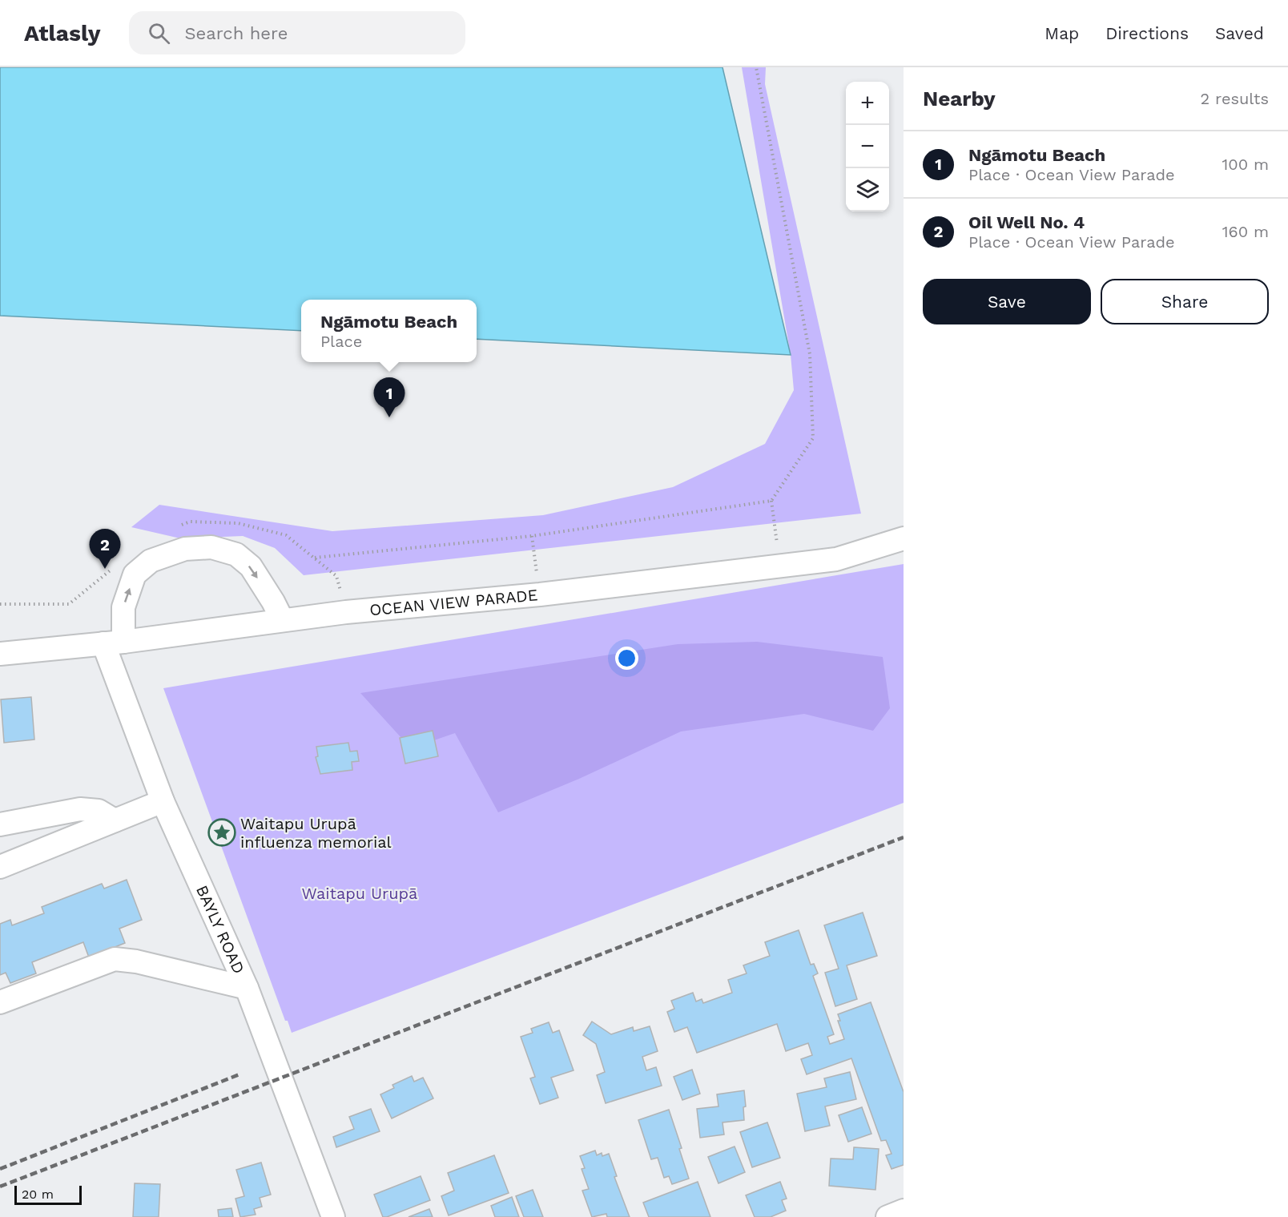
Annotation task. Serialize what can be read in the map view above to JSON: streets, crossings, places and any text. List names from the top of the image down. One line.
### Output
{"streets":{"street":["OCEAN VIEW PARADE","BAYLY ROAD"]},"crossings":[["OCEAN VIEW PARADE","BAYLY ROAD"]],"parks":["Waitapu Urupā"],"places":{"place":["Waitapu Urupā influenza memorial"]},"scale_bar":"20 m","page":{"header":"Atlasly","search":"Search here","nav":["Map","Directions","Saved"],"heading":["Nearby","2 results"],"map_buttons":["+","−"],"list":[{"mark":"1","name":"Ngāmotu Beach","note":"Place · Ocean View Parade","value":"100 m"},{"mark":"2","name":"Oil Well No. 4","note":"Place · Ocean View Parade","value":"160 m"}],"buttons":["Save","Share"],"popup":["Ngāmotu Beach","Place"],"pins":["1","2"],"scale":"20 m"}}
